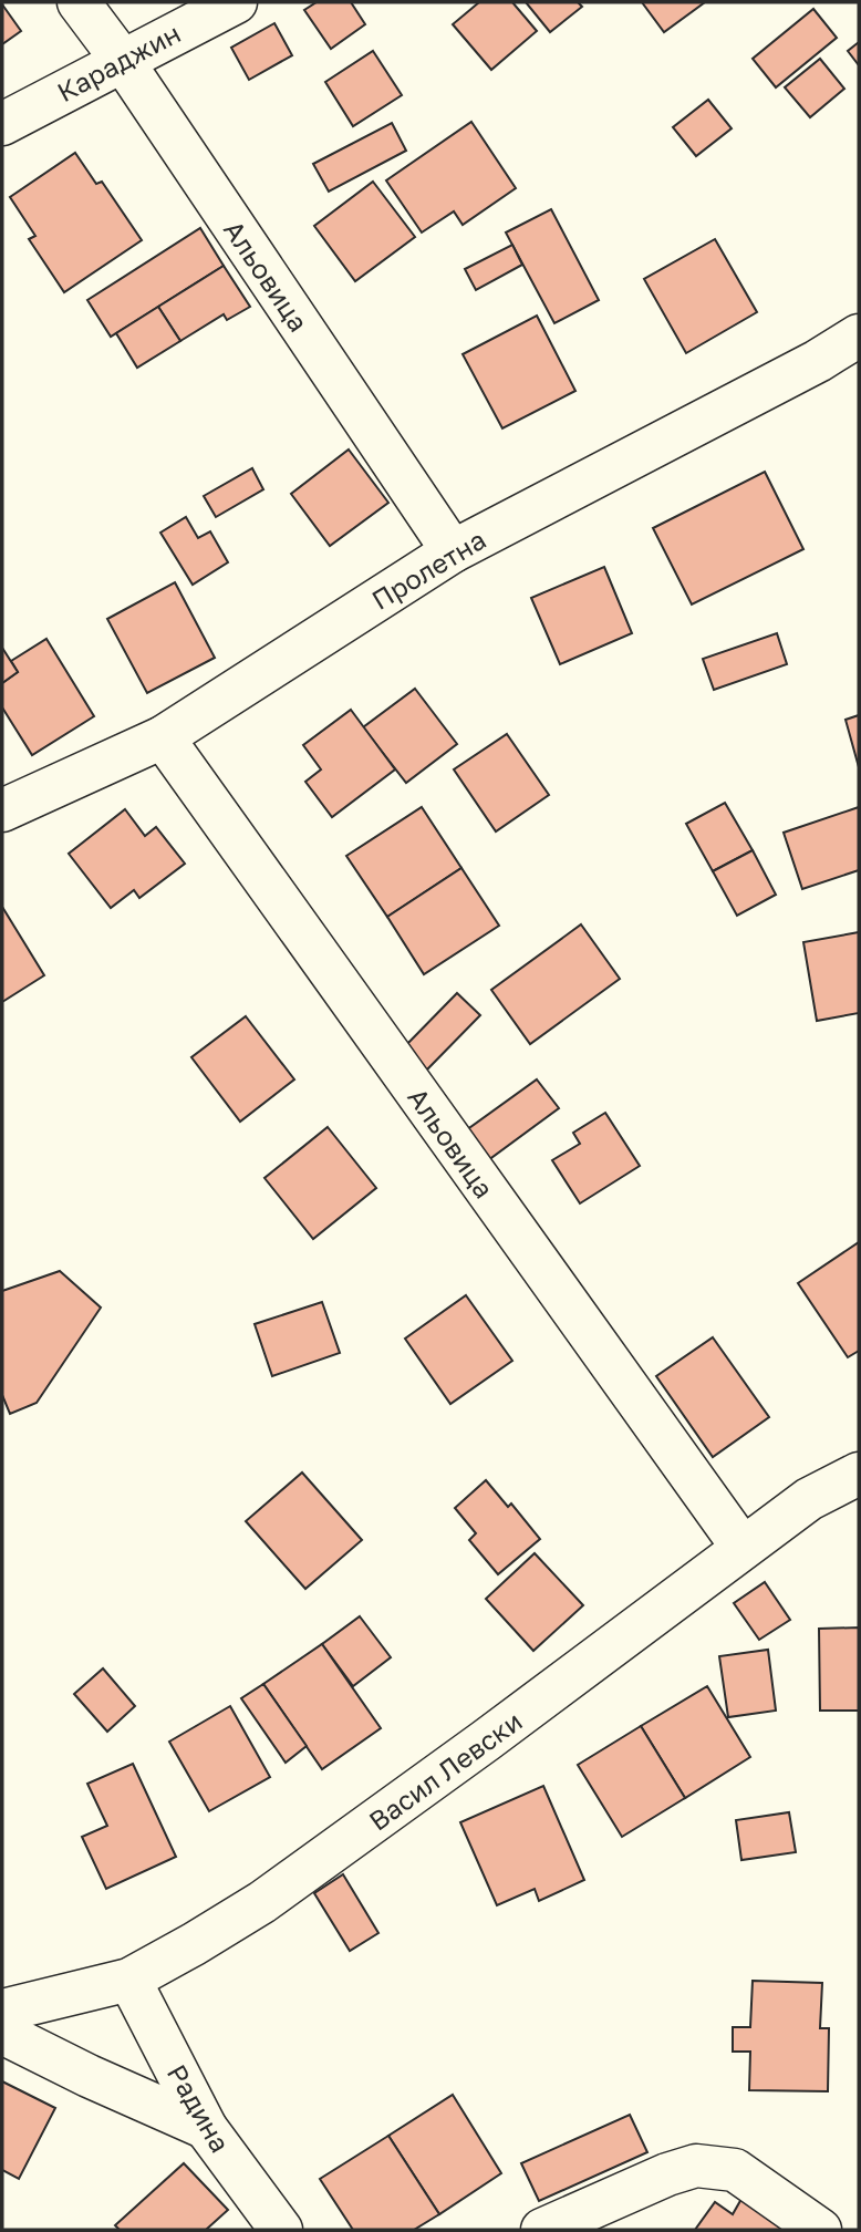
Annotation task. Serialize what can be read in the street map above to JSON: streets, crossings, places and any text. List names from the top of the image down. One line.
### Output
{"streets":{"street":["Караджин","Альовица","Пролетна","Васил Левски","Радина"]},"crossings":[["Караджин","Альовица"],["Альовица","Пролетна"],["Альовица","Васил Левски"],["Васил Левски","Радина"]]}
